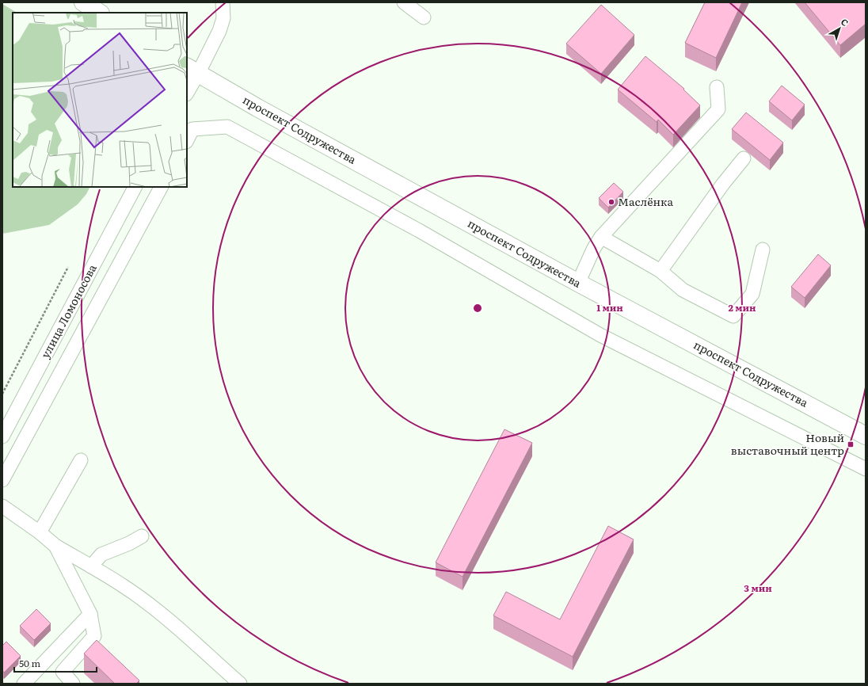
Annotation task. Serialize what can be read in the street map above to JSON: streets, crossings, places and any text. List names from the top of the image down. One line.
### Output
{"streets":{"main road":["проспект Содружества"],"street":["улица Ломоносова"]},"places":{"other":["Маслёнка"],"transit":["Новый выставочный центр"]},"scale_bar":"50 m","north":"top right","rings":["1 мин","2 мин","3 мин"]}
